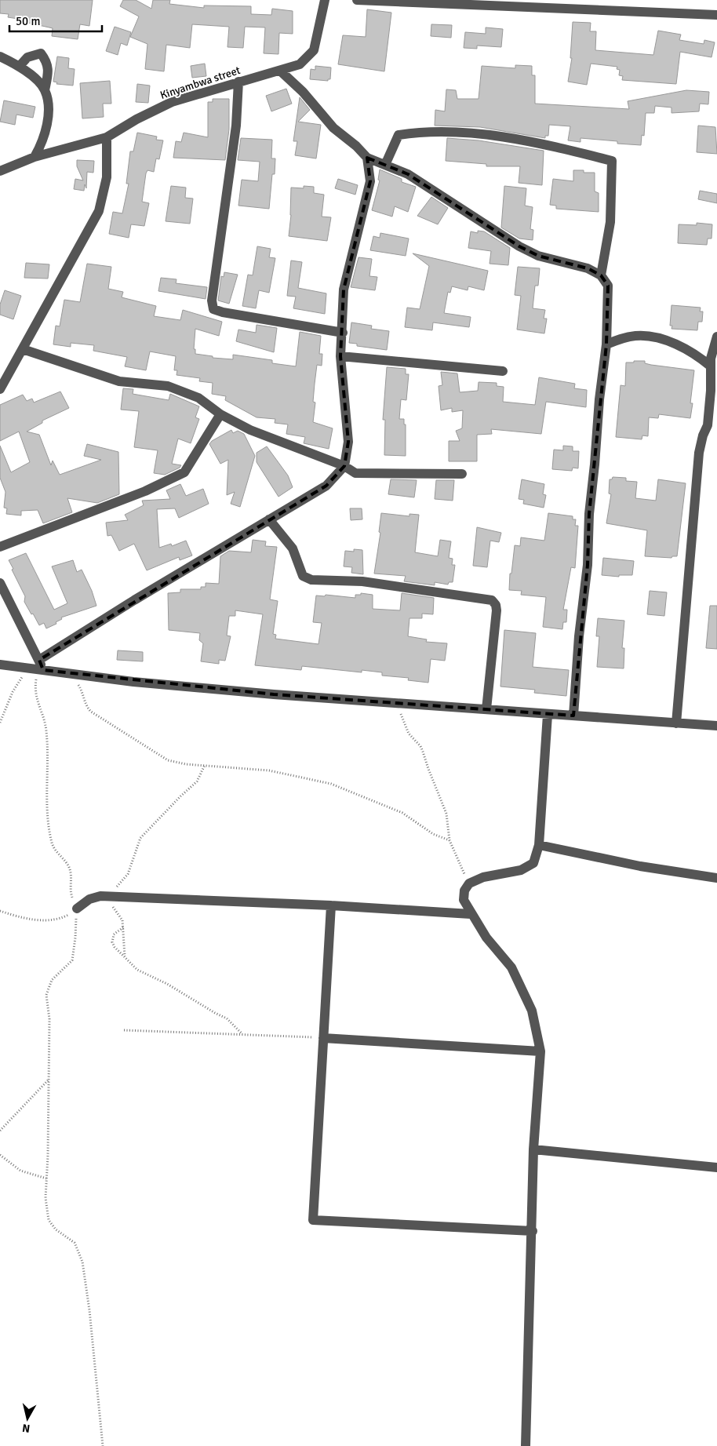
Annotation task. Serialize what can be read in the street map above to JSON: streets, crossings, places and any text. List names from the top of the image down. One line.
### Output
{"streets":{"street":["Kinyambwa street"]},"scale_bar":"50 m","north":"bottom"}
